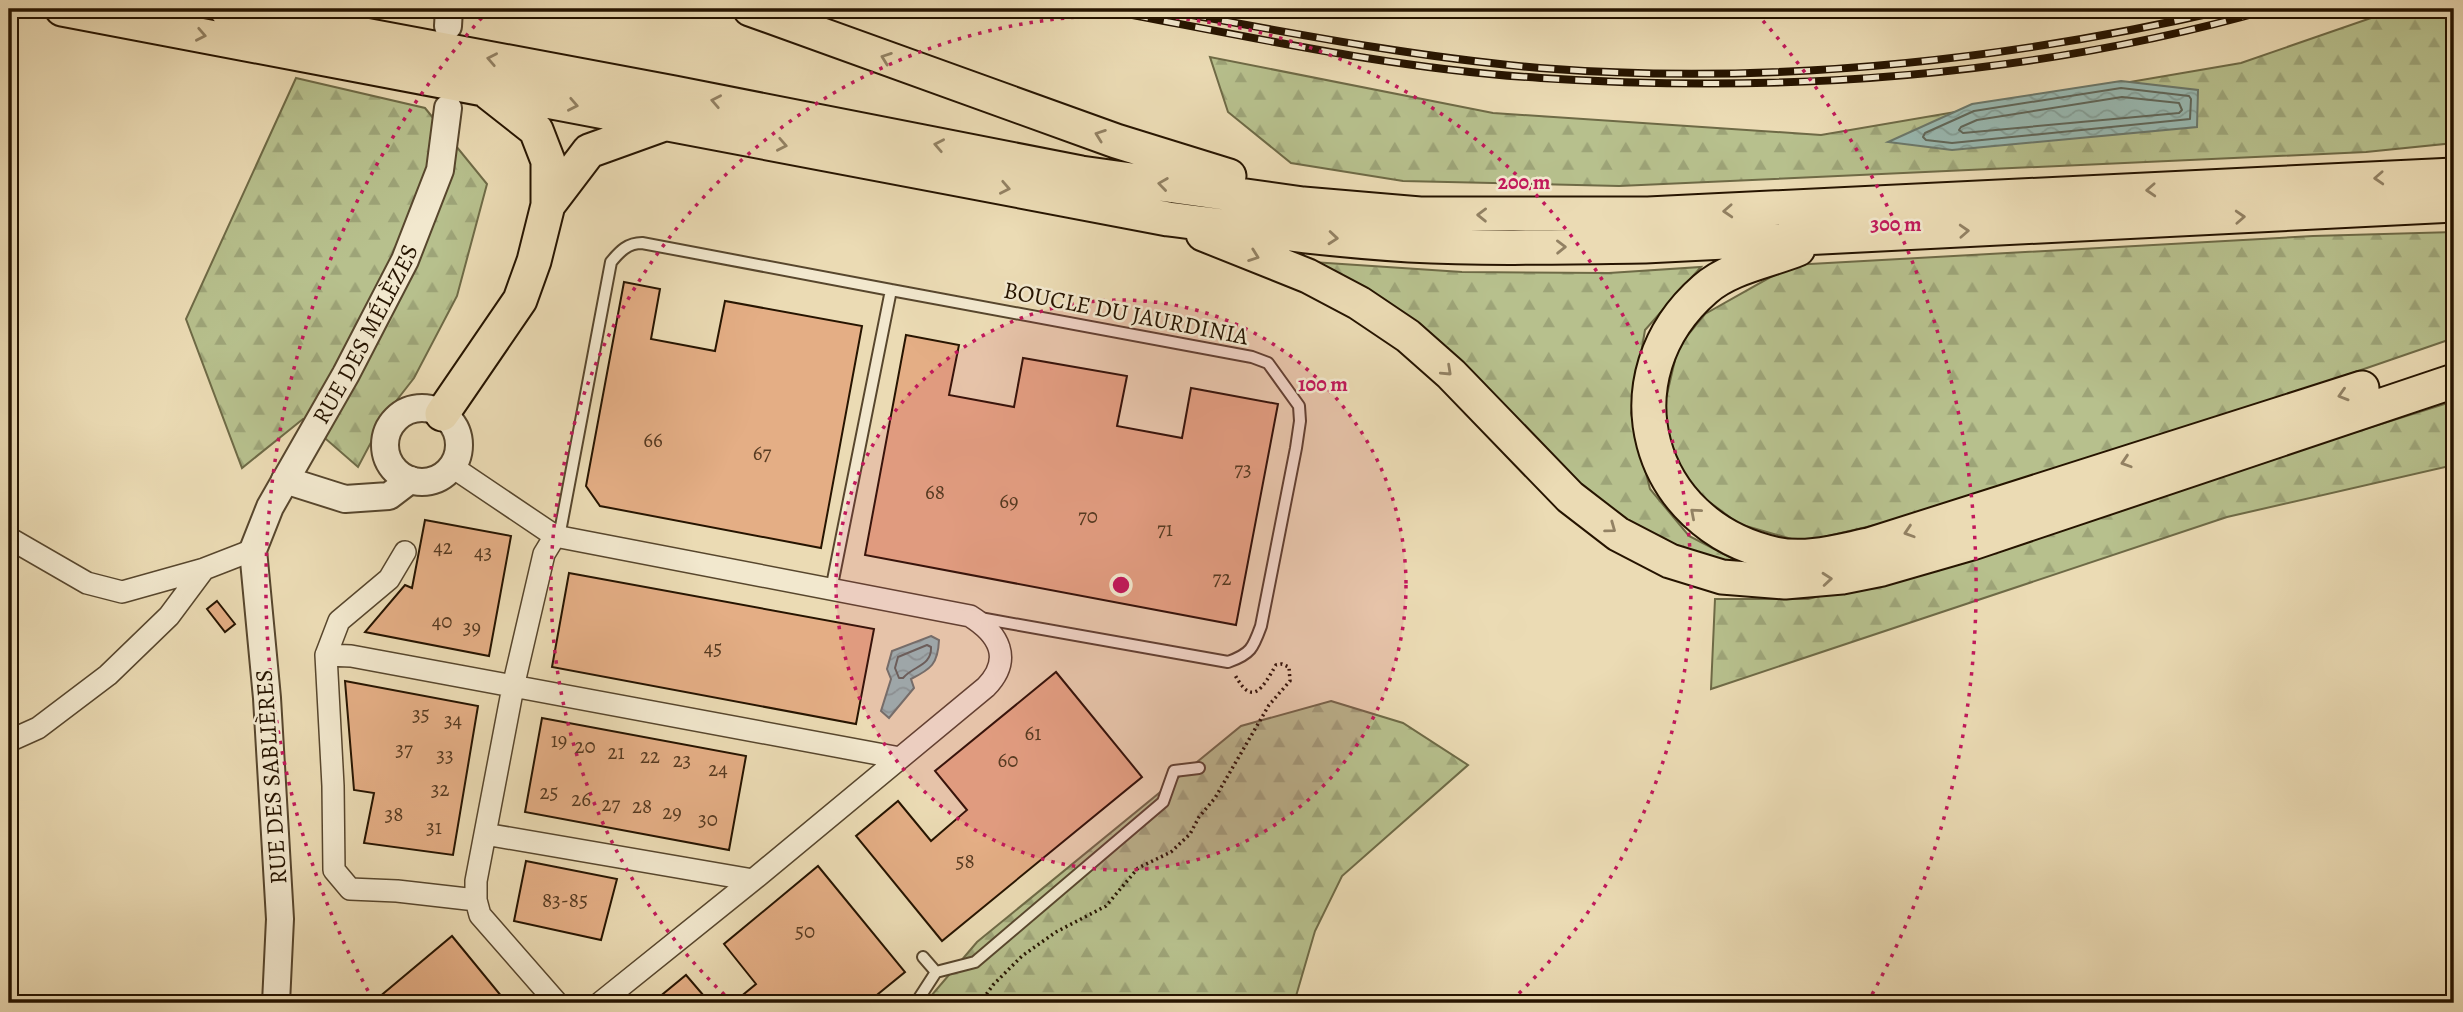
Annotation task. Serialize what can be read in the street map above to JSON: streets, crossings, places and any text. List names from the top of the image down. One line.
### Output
{"streets":{"street":["RUE DES MÉLÈZES","RUE DES SABLIÈRES"],"lane":["BOUCLE DU JAURDINIA"]},"crossings":[["RUE DES MÉLÈZES","RUE DES SABLIÈRES"]],"house_numbers":["66","67","73","68","69","70","71","42","43","72","40","39","45","35","34","61","19","20","37","21","33","22","23","60","24","32","25","26","27","28","29","38","30","31","58","83-85","50"],"rings":["200 m","300 m","100 m"]}
